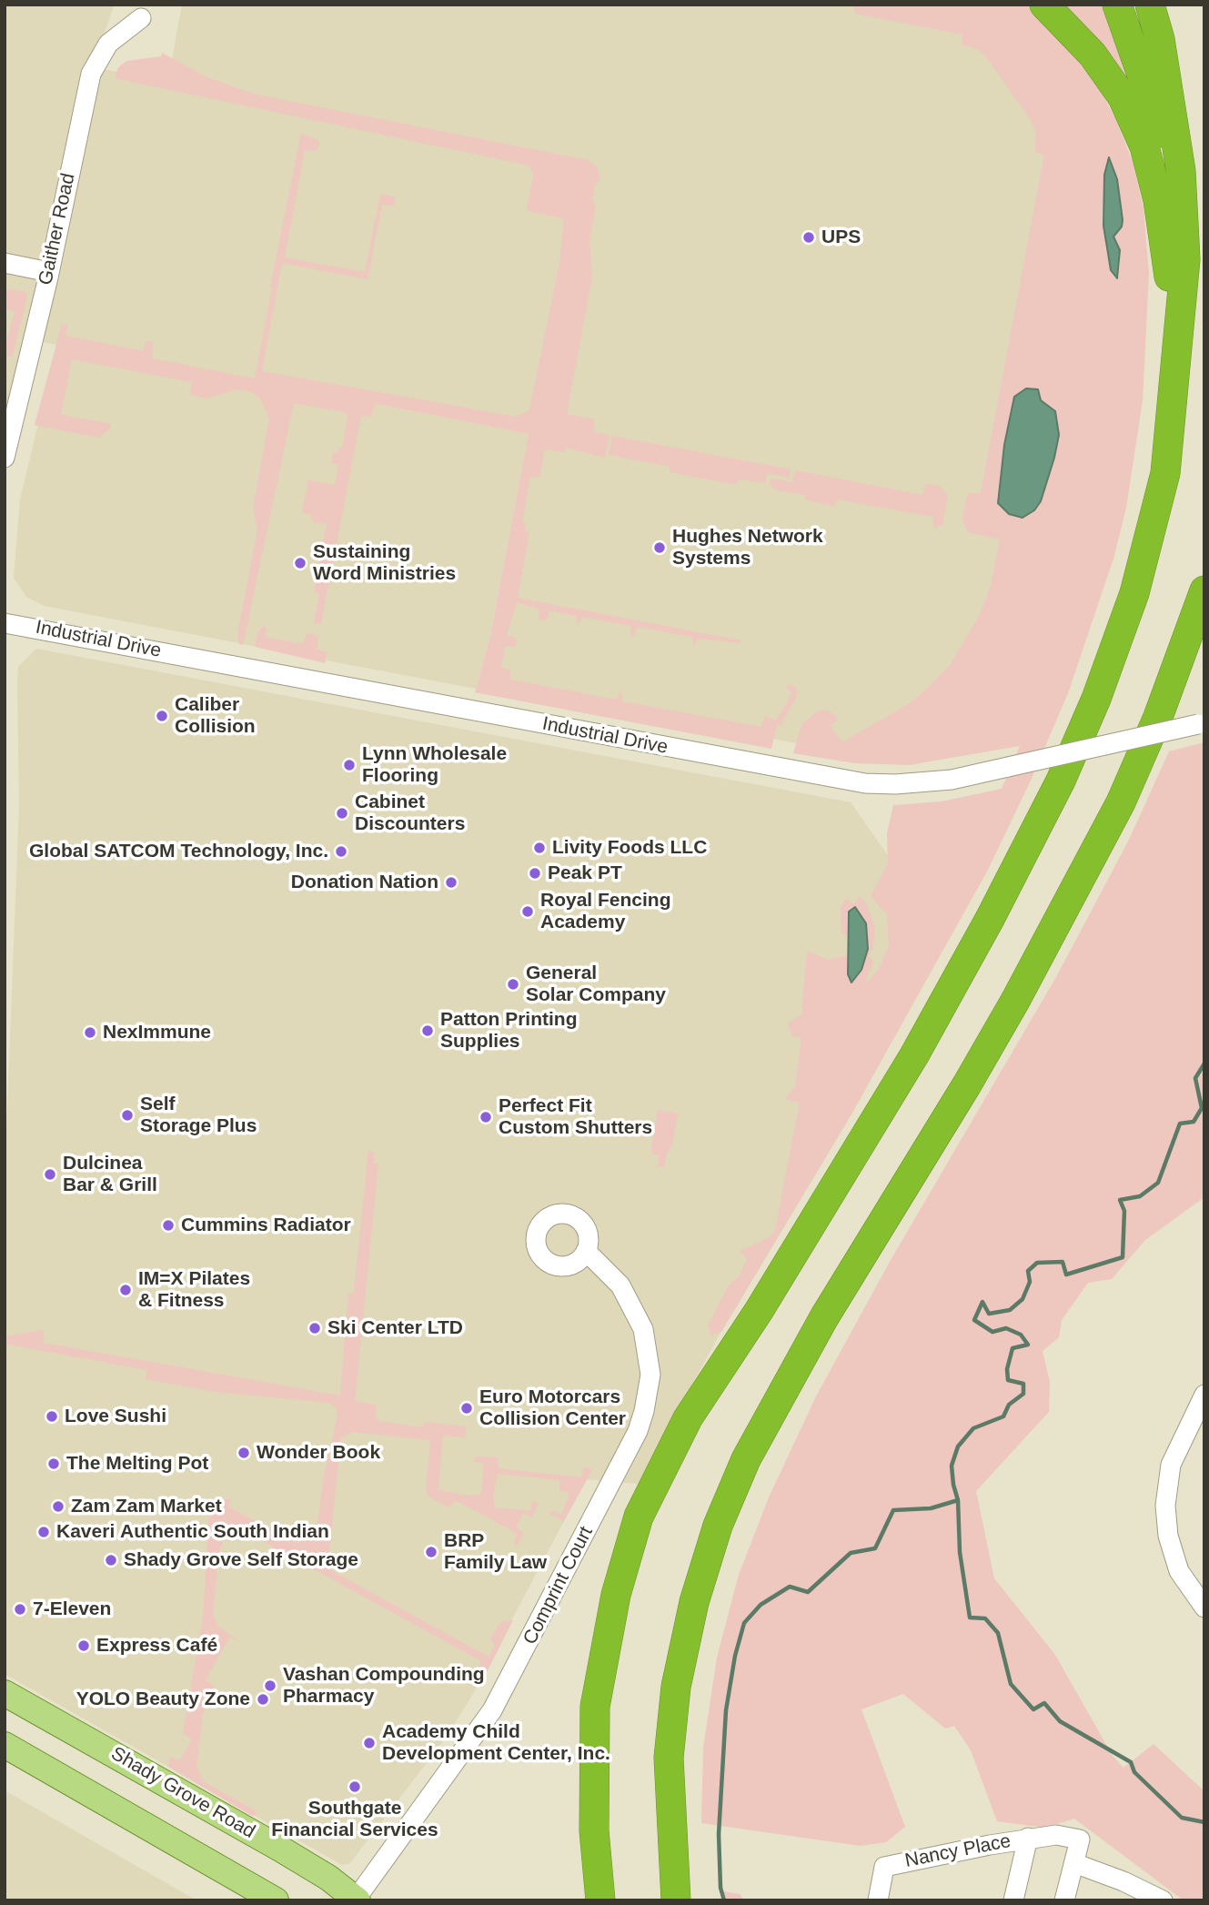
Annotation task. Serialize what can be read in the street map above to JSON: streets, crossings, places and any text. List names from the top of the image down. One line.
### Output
{"streets":{"main road":["Shady Grove Road"],"street":["Gaither Road","Industrial Drive","Comprint Court","Nancy Place"]},"crossings":[["Comprint Court","Shady Grove Road"]],"places":["UPS","Hughes Network Systems","Sustaining Word Ministries","Caliber Collision","Lynn Wholesale Flooring","Cabinet Discounters","Livity Foods LLC","Global SATCOM Technology, Inc.","Peak PT","Donation Nation","Royal Fencing Academy","General Solar Company","Patton Printing Supplies","NexImmune","Self Storage Plus","Perfect Fit Custom Shutters","Dulcinea Bar & Grill","Cummins Radiator","IM=X Pilates & Fitness","Ski Center LTD","Euro Motorcars Collision Center","Love Sushi","Wonder Book","The Melting Pot","Zam Zam Market","Kaveri Authentic South Indian","BRP Family Law","Shady Grove Self Storage","7-Eleven","Express Café","Vashan Compounding Pharmacy","YOLO Beauty Zone","Academy Child Development Center, Inc.","Southgate Financial Services"]}
